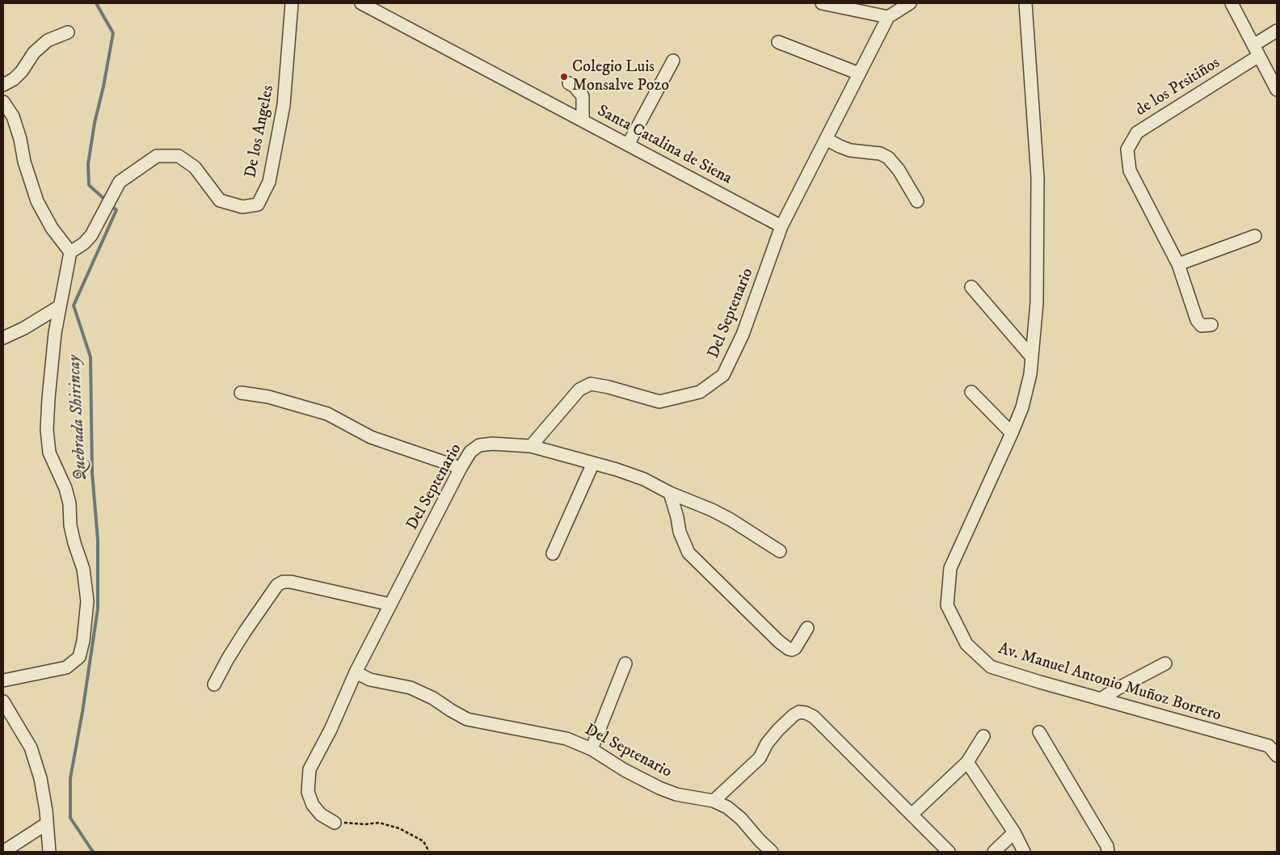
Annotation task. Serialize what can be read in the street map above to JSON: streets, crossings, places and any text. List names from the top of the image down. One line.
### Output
{"streets":{"street":["de los Prsitiños","De los Angeles","Santa Catalina de Siena","Del Septenario","Av. Manuel Antonio Muñoz Borrero"]},"crossings":[["Santa Catalina de Siena","Del Septenario"]],"water":["Quebrada Shirincay"],"places":["Colegio Luis Monsalve Pozo"]}
